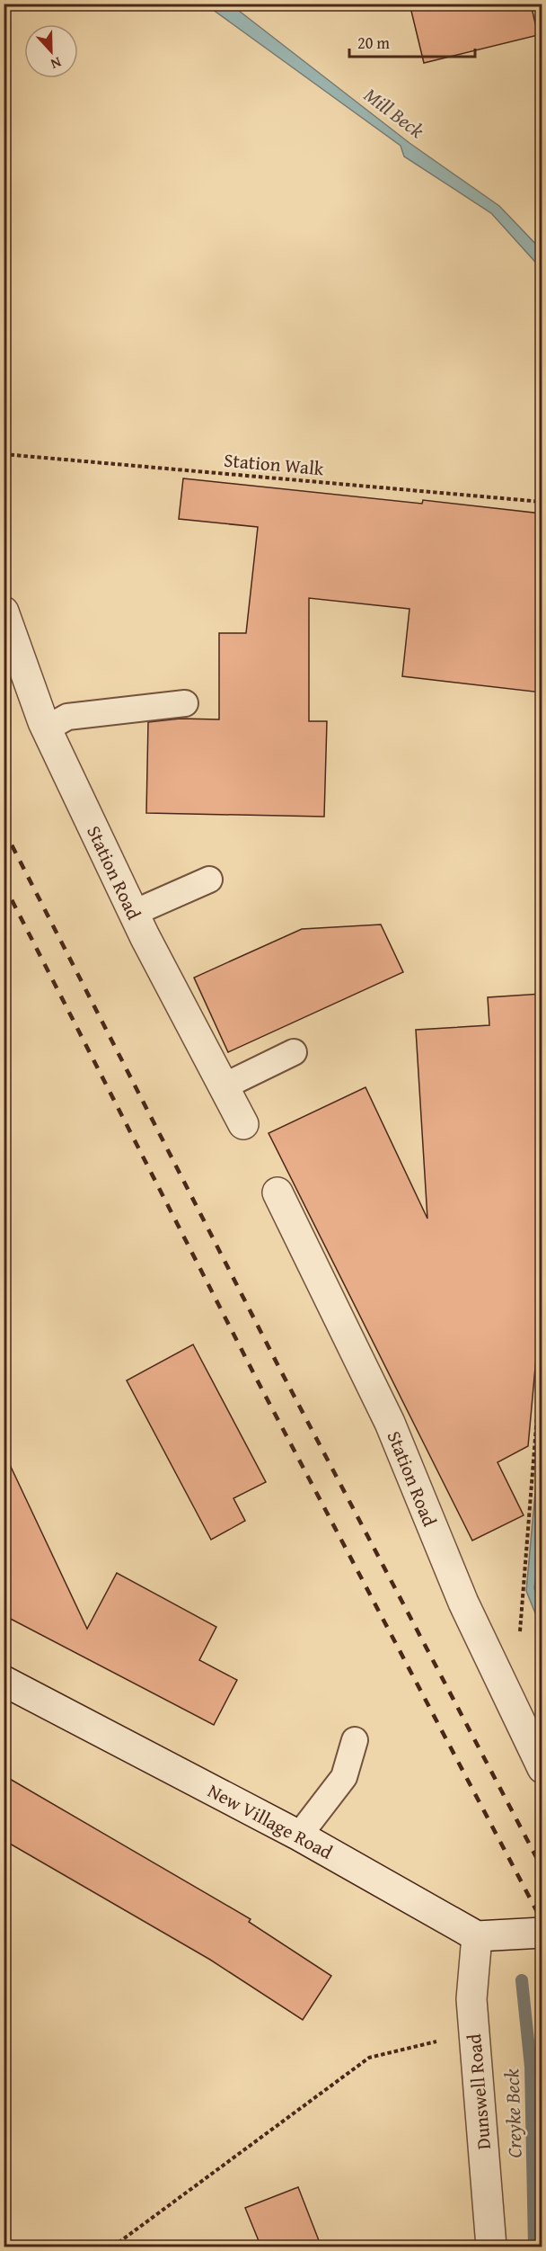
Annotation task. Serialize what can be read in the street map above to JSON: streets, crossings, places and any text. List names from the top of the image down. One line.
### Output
{"streets":{"street":["Station Road","New Village Road","Dunswell Road"],"path":["Station Walk"]},"crossings":[["New Village Road","Dunswell Road"]],"water":["Mill Beck","Creyke Beck"],"scale_bar":"20 m","north":"bottom"}
